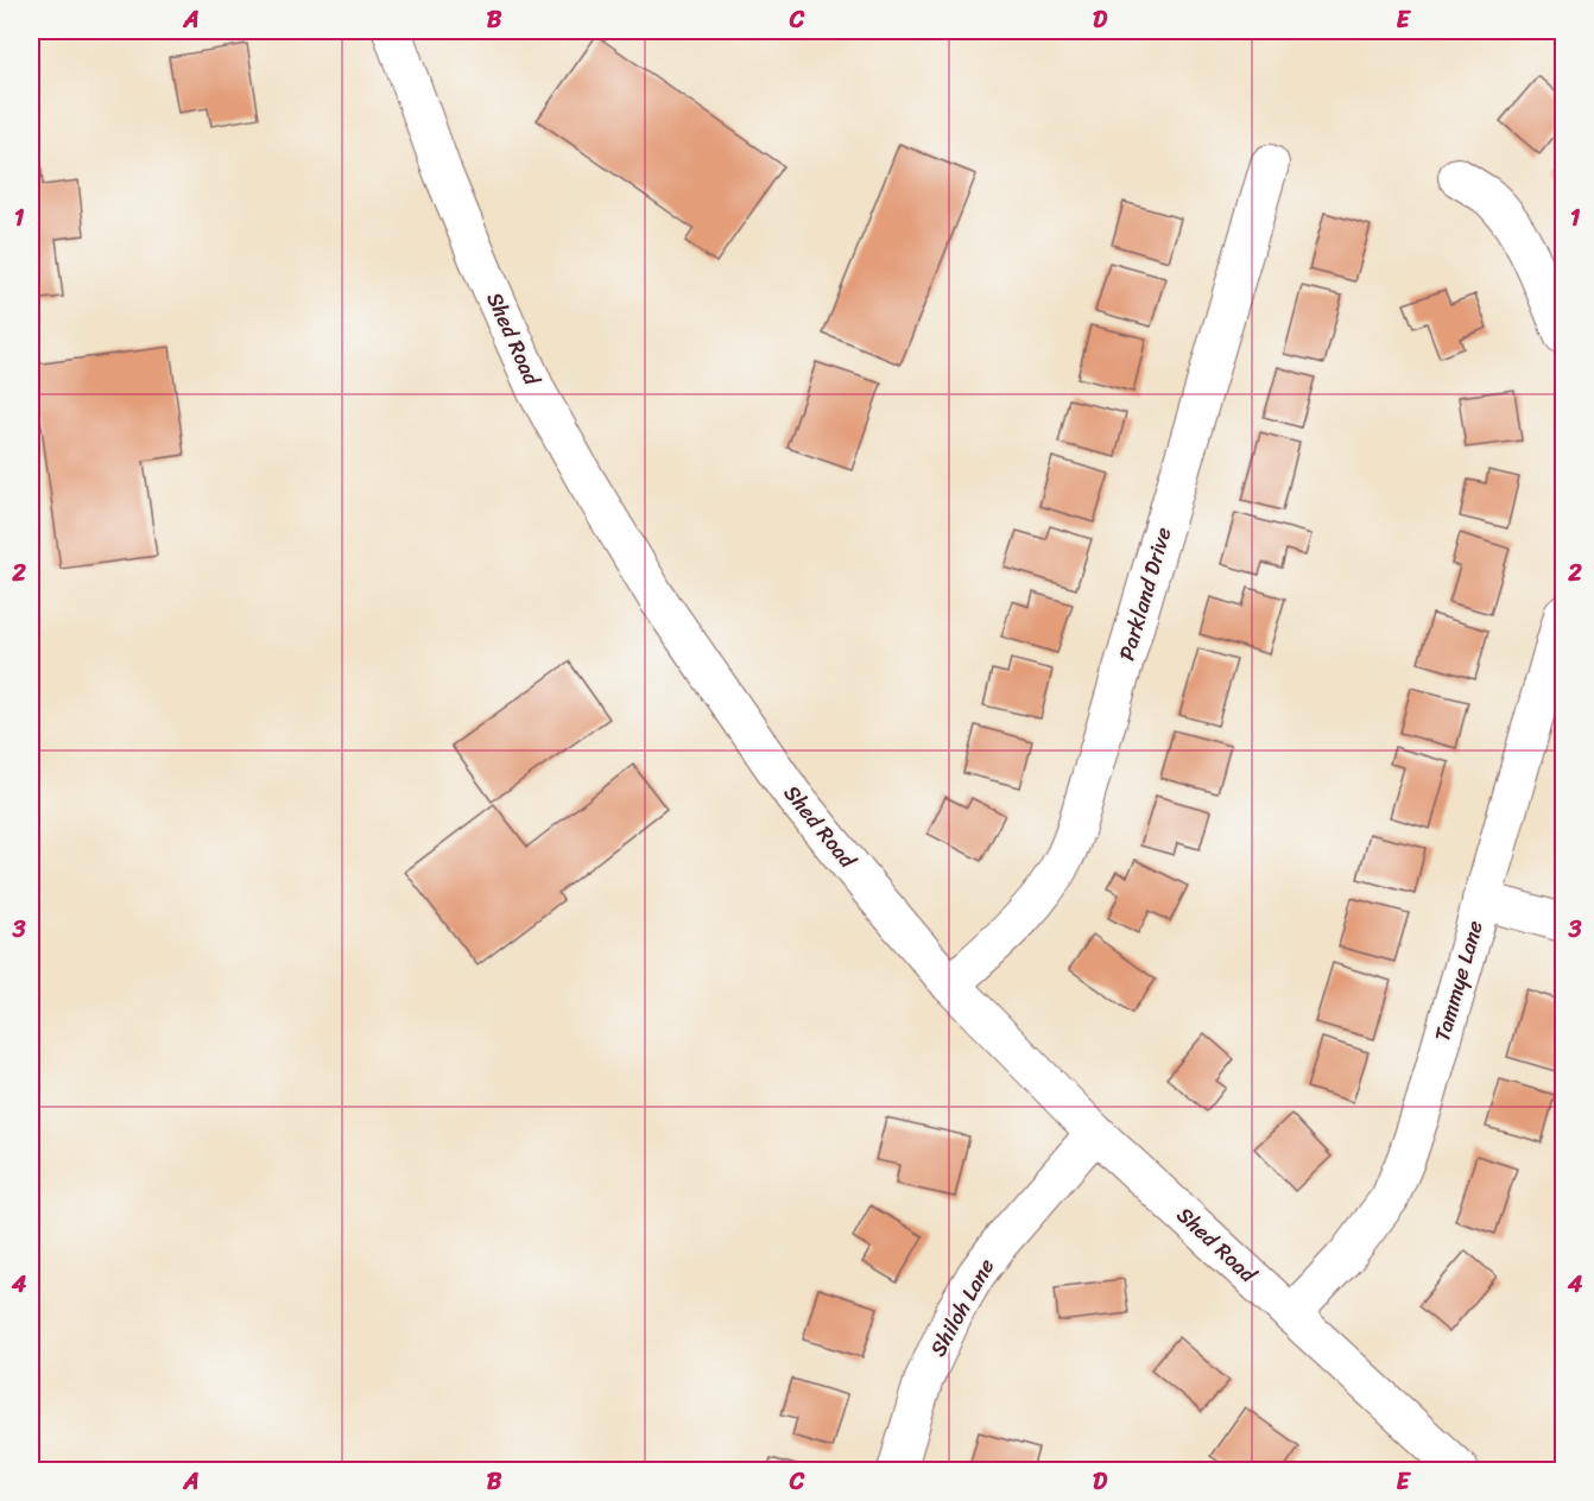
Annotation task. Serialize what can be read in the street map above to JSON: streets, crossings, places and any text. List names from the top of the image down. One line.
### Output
{"streets":{"street":["Shed Road","Parkland Drive","Tammye Lane","Shiloh Lane"]},"crossings":[["Shed Road","Parkland Drive"],["Shed Road","Tammye Lane"],["Shed Road","Shiloh Lane"]],"grid":{"columns":["A","B","C","D","E"],"rows":["1","2","3","4"]}}
